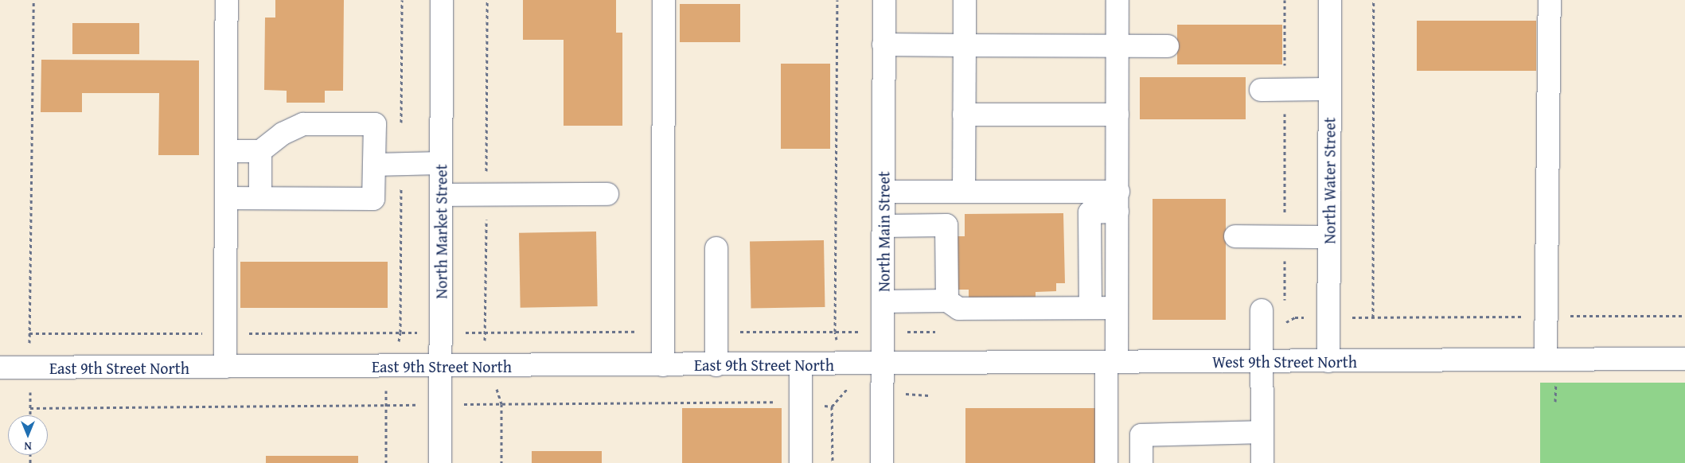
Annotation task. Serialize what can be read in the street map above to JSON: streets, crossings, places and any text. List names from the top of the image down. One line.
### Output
{"streets":{"street":["North Water Street","North Market Street","North Main Street","West 9th Street North","East 9th Street North"]},"crossings":[["North Water Street","West 9th Street North"],["North Market Street","East 9th Street North"],["North Main Street","West 9th Street North"],["North Main Street","East 9th Street North"],["West 9th Street North","East 9th Street North"]],"north":"bottom"}
